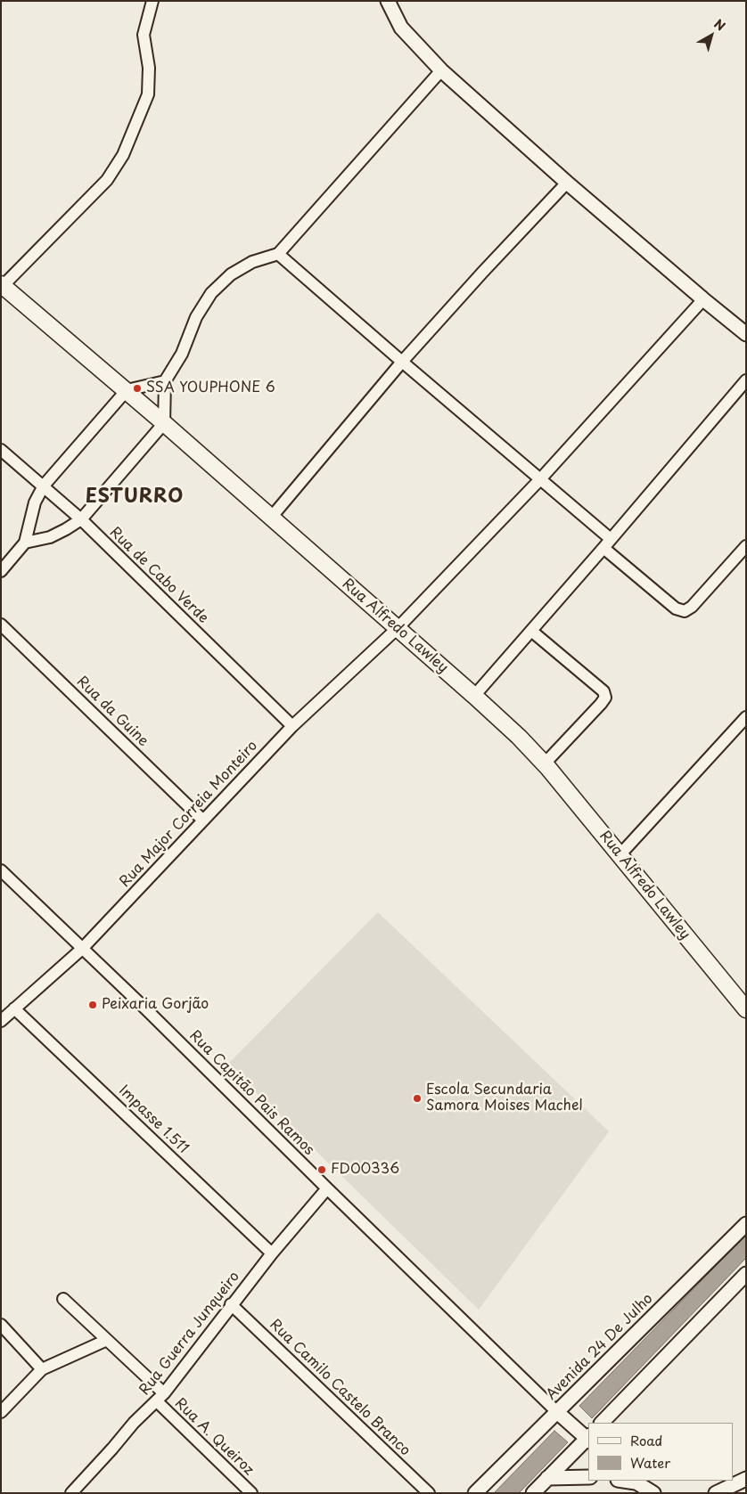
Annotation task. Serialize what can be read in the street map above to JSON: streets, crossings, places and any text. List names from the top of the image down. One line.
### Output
{"streets":{"main road":["Rua Alfredo Lawley"],"street":["Rua de Cabo Verde","Rua da Guine","Rua Major Correia Monteiro","Rua Capitão Pais Ramos","Impasse 1.511","Rua Guerra Junqueiro","Avenida 24 De Julho","Rua Camilo Castelo Branco","Rua A. Queiroz"]},"crossings":[["Rua de Cabo Verde","Rua Major Correia Monteiro"],["Rua Alfredo Lawley","Rua Major Correia Monteiro"],["Rua da Guine","Rua Major Correia Monteiro"],["Rua Major Correia Monteiro","Rua Capitão Pais Ramos"],["Rua Major Correia Monteiro","Impasse 1.511"],["Rua Capitão Pais Ramos","Rua Guerra Junqueiro"],["Rua Capitão Pais Ramos","Avenida 24 De Julho"],["Impasse 1.511","Rua Guerra Junqueiro"],["Rua Guerra Junqueiro","Rua Camilo Castelo Branco"],["Rua Guerra Junqueiro","Rua A. Queiroz"]],"districts":["ESTURRO"],"places":["SSA YOUPHONE 6","Peixaria Gorjão","Escola Secundaria Samora Moises Machel","FD00336"],"legend":["Road","Water"],"north":"top right"}
